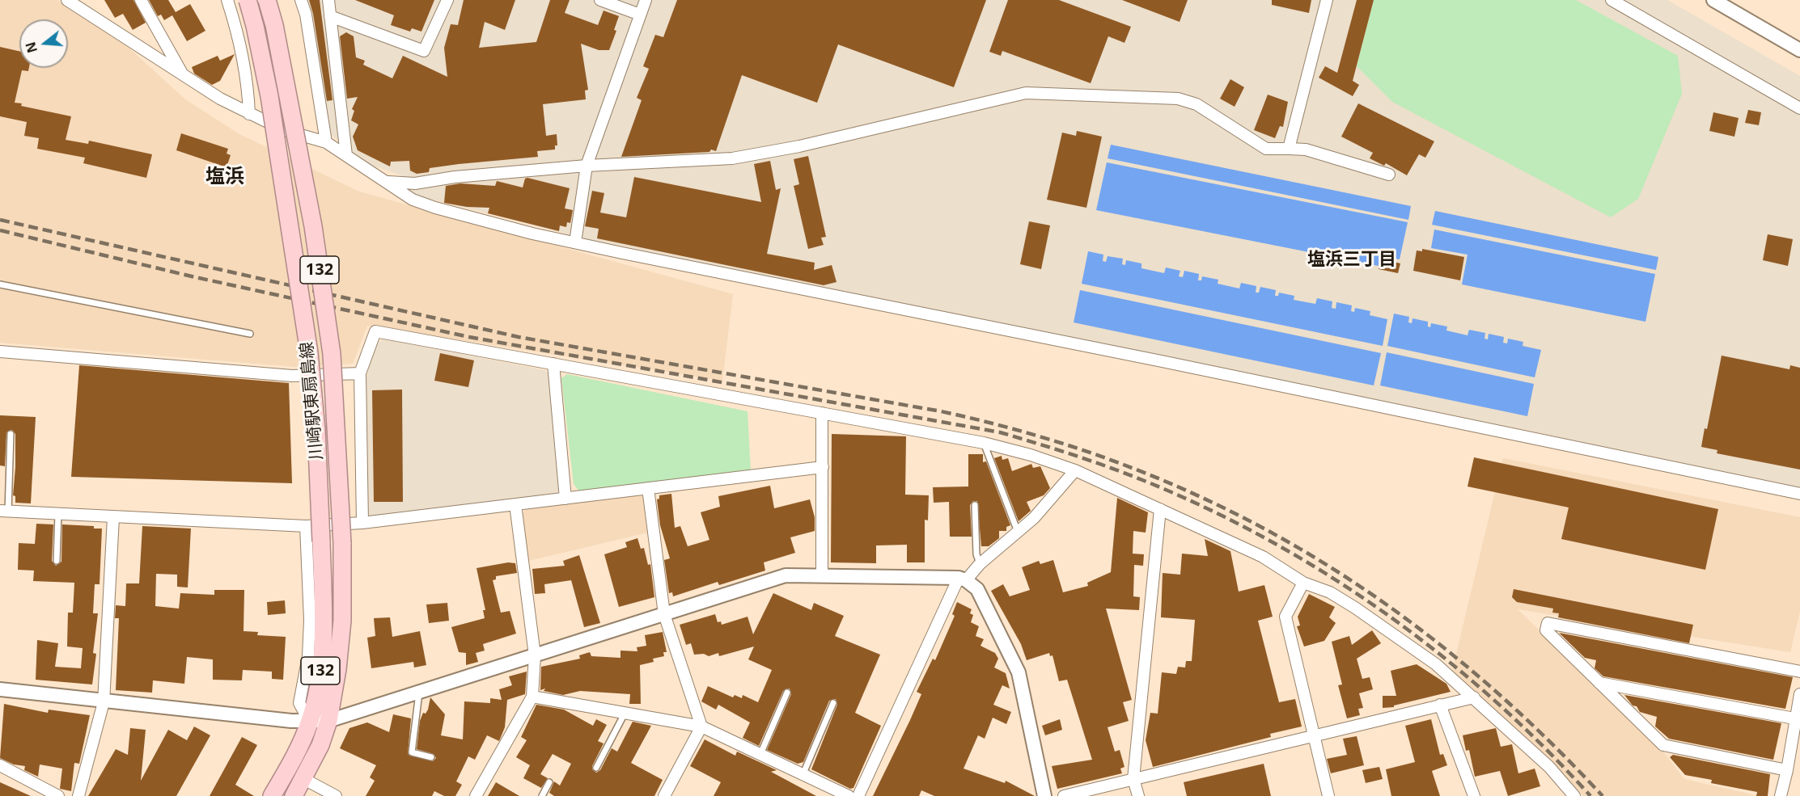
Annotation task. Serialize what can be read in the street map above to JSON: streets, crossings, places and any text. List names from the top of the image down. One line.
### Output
{"streets":{"highway":["132","川崎駅東扇島線"]},"districts":["塩浜","塩浜三丁目"],"north":"left"}
